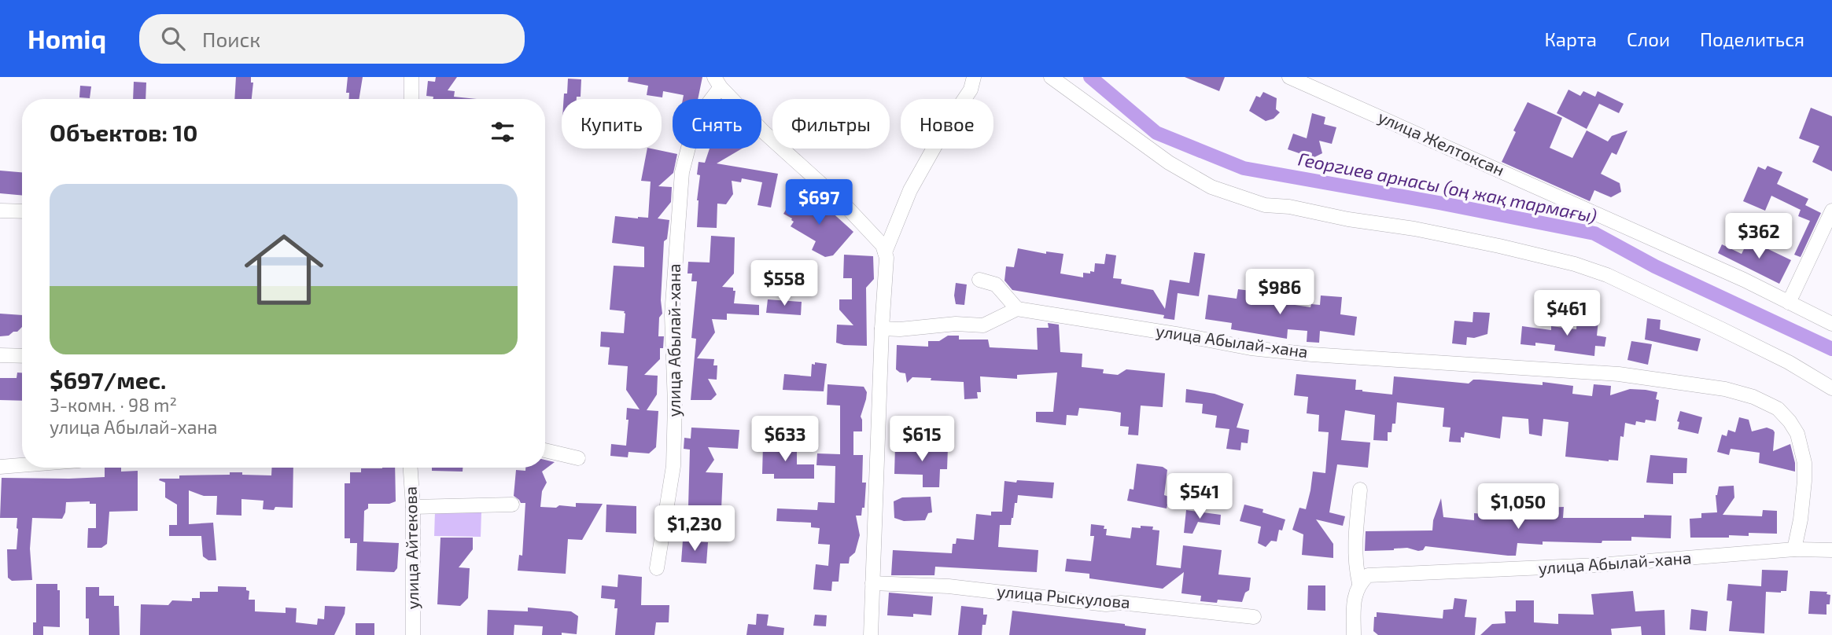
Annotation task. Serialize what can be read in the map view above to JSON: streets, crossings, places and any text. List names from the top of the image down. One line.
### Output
{"streets":{"street":["улица Желтоксан","улица Абылай-хана","улица Айтекова","улица Рыскулова"]},"water":["Георгиев арнасы (оң жақ тармағы)"],"page":{"header":"Homiq","search":"Поиск","nav":["Карта","Слои","Поделиться"],"chip":["Купить","Снять","Фильтры","Новое"],"heading":"Объектов: 10","list":[{"name":"$697/мес.","note":"3-комн. · 98 m² · улица Абылай-хана"}],"price":["$697","$362","$558","$986","$461","$633","$615","$541","$1,050","$1,230"]}}
